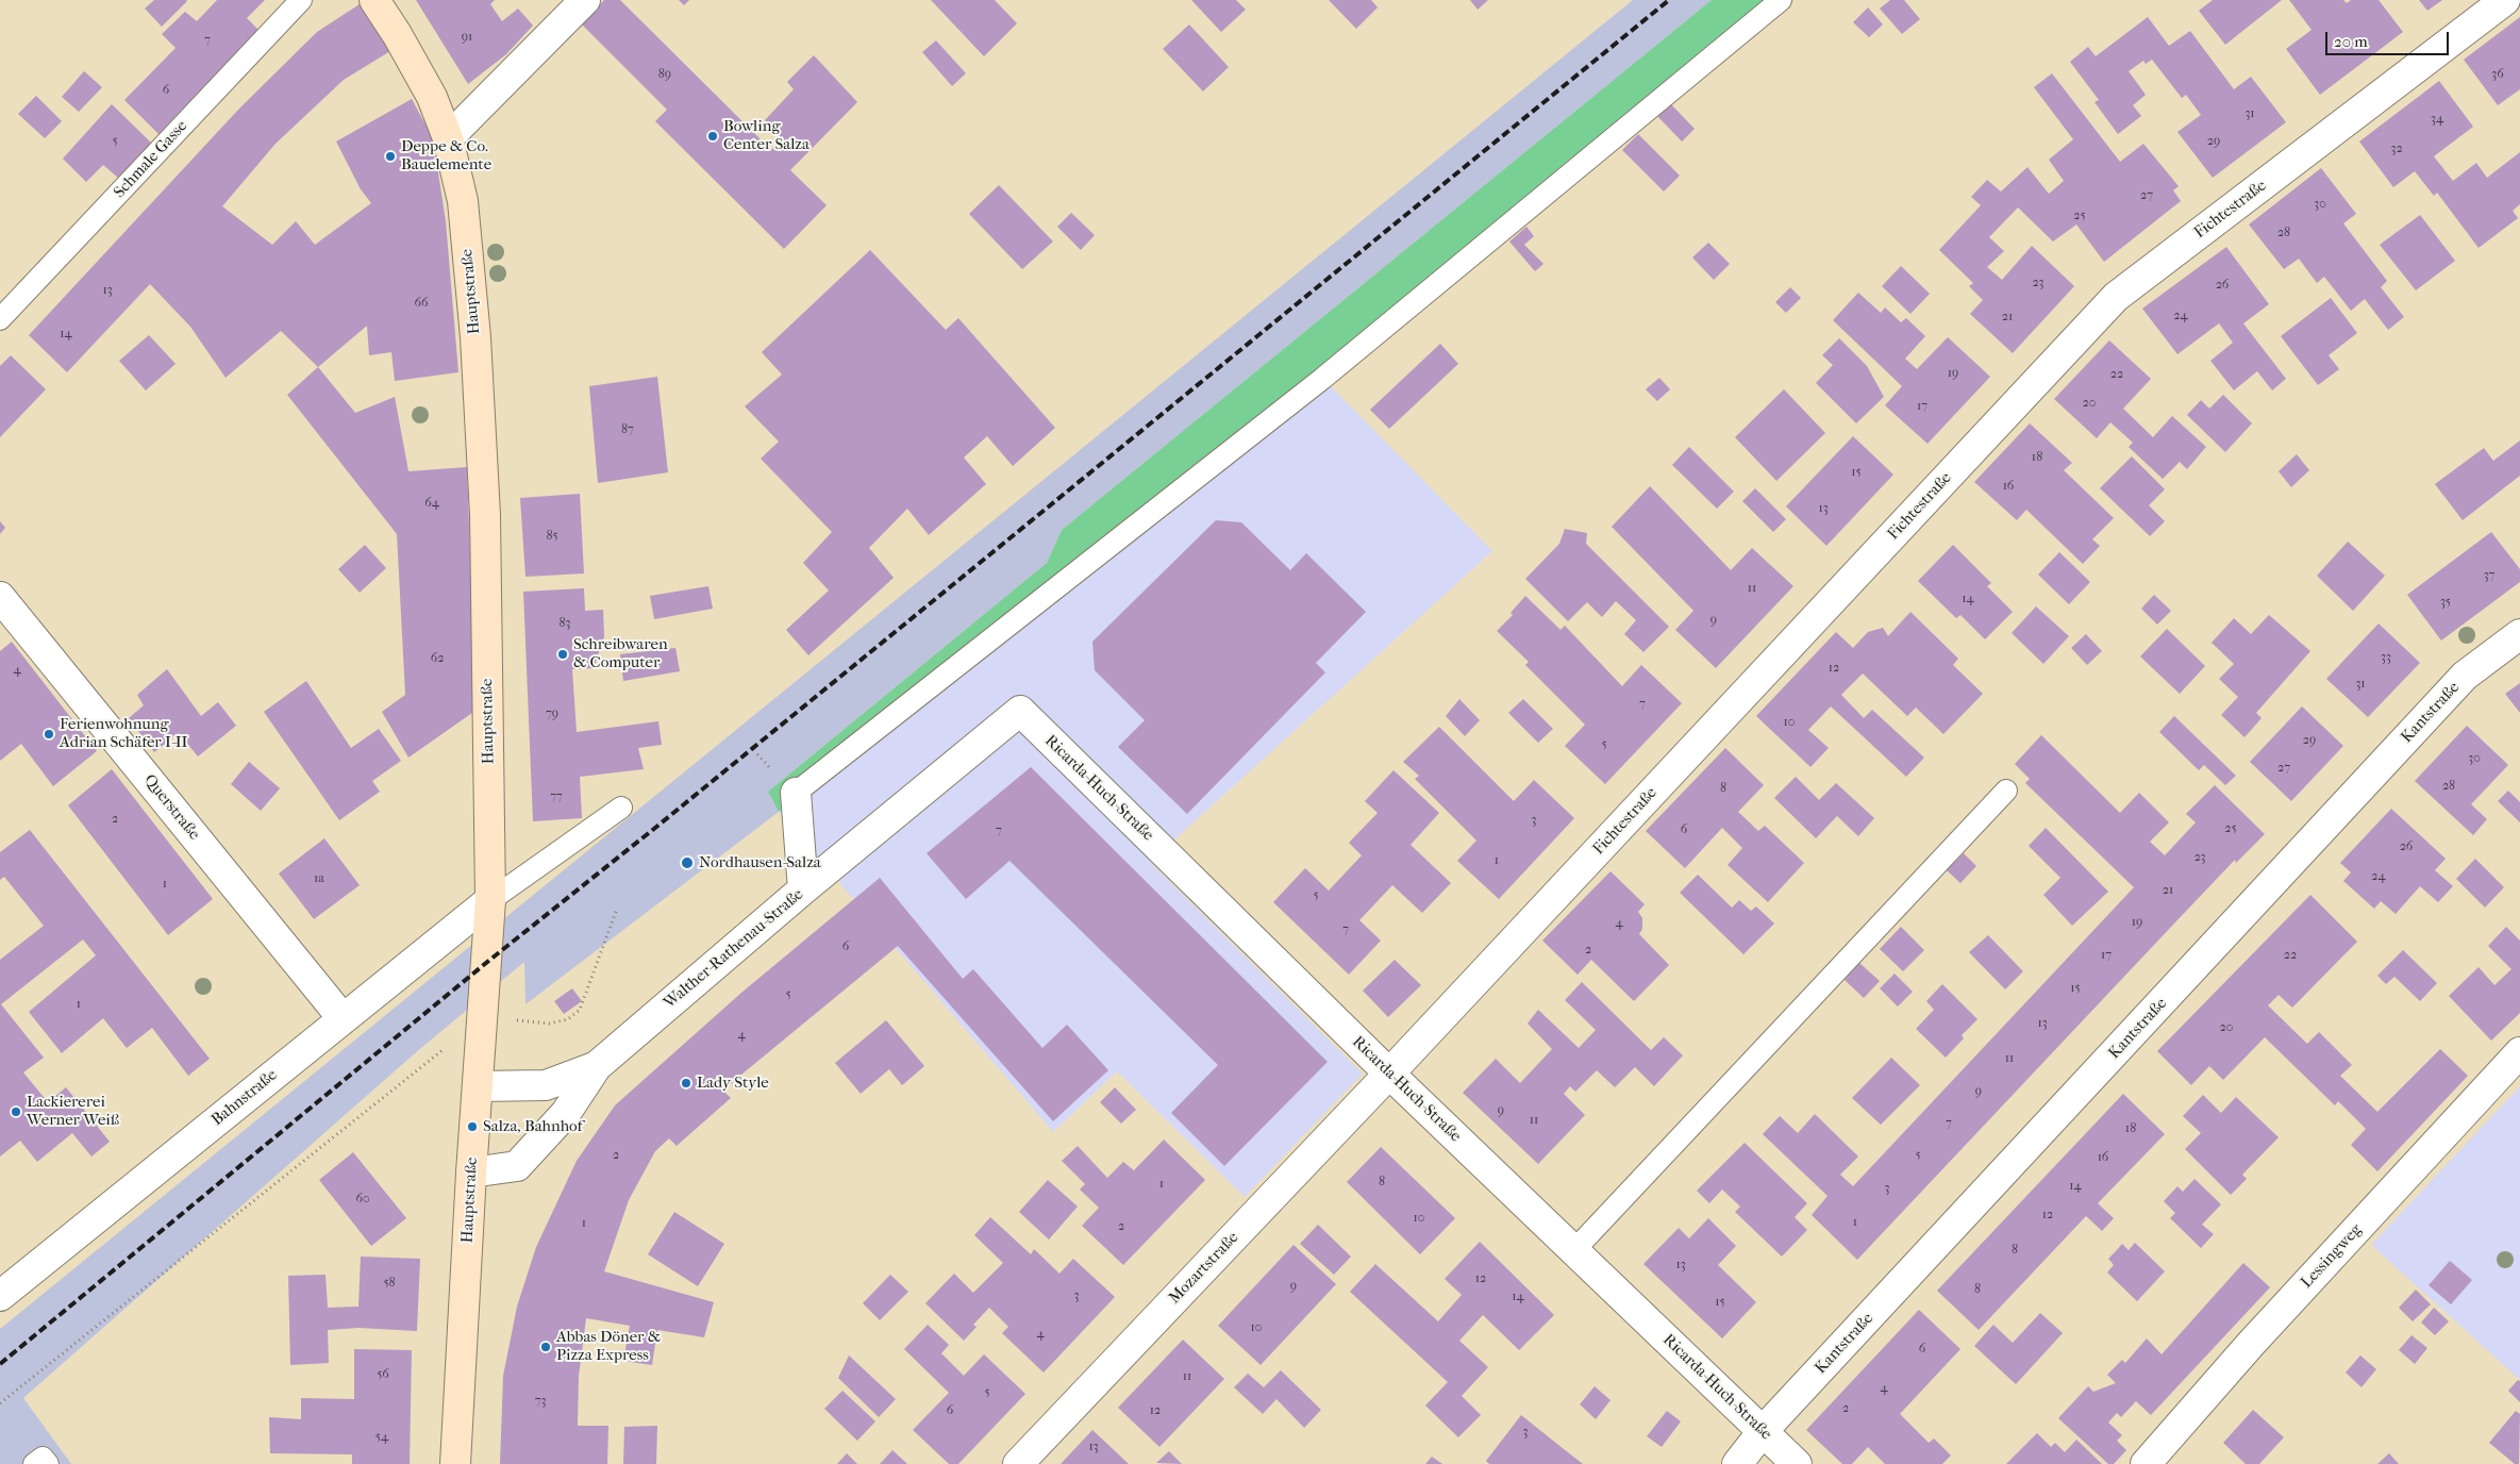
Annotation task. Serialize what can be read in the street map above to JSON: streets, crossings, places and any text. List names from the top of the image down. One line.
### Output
{"streets":{"street":["Fichtestraße","Hauptstraße","Kantstraße","Ricarda-Huch-Straße","Querstraße","Walther-Rathenau-Straße","Bahnstraße","Lessingweg","Mozartstraße"],"lane":["Schmale Gasse"]},"crossings":[["Fichtestraße","Ricarda-Huch-Straße"],["Fichtestraße","Mozartstraße"],["Hauptstraße","Walther-Rathenau-Straße"],["Hauptstraße","Bahnstraße"],["Kantstraße","Ricarda-Huch-Straße"],["Ricarda-Huch-Straße","Walther-Rathenau-Straße"],["Ricarda-Huch-Straße","Mozartstraße"],["Querstraße","Bahnstraße"]],"places":["Bowling Center Salza","Deppe & Co. Bauelemente","Schreibwaren & Computer","Ferienwohnung Adrian Schäfer I-II","Nordhausen-Salza","Lady Style","Lackiererei Werner Weiß","Salza, Bahnhof","Abbas Döner & Pizza Express"],"house_numbers":["91","7","89","36","6","31","34","5","29","32","27","30","25","28","23","26","13","66","24","21","14","19","22","20","17","87","18","15","16","64","13","85","37","11","14","35","9","83","33","62","12","4","31","7","79","10","29","5","30","27","28","8","77","2","3","25","6","7","26","23","1","24","1a","1","21","5","19","4","7","6","2","17","22","15","5","1","13","20","4","11","9","9","11","7","18","2","5","16","8","1","14","3","60","12","10","1","1","2","8","13","12","58","9","8","3","14","15","10","4","6","56","11","4","5","73","2","6","12","3","54","13"],"scale_bar":"20 m"}
